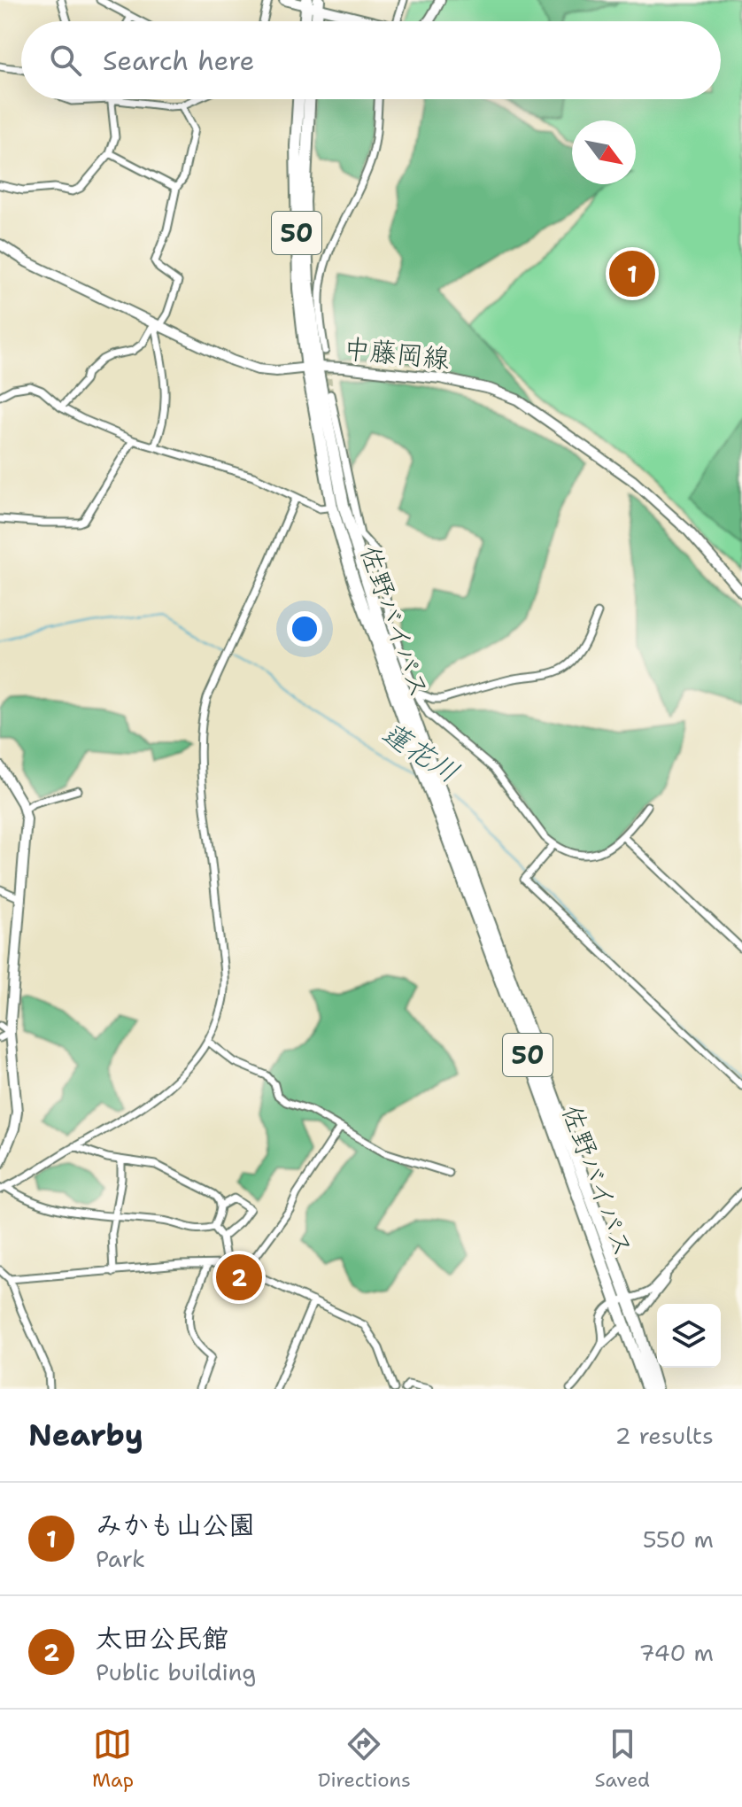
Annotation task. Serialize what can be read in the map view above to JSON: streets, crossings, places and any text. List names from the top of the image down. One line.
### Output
{"streets":{"highway":["50","佐野バイパス"],"main road":["中藤岡線"]},"crossings":[["中藤岡線","佐野バイパス"]],"water":["蓮花川"],"north":"bottom right","page":{"search":"Search here","pins":["1","2"],"heading":["Nearby","2 results"],"list":[{"mark":"1","name":"みかも山公園","note":"Park","value":"550 m"},{"mark":"2","name":"太田公民館","note":"Public building","value":"740 m"}],"nav":["Map","Directions","Saved"]}}
